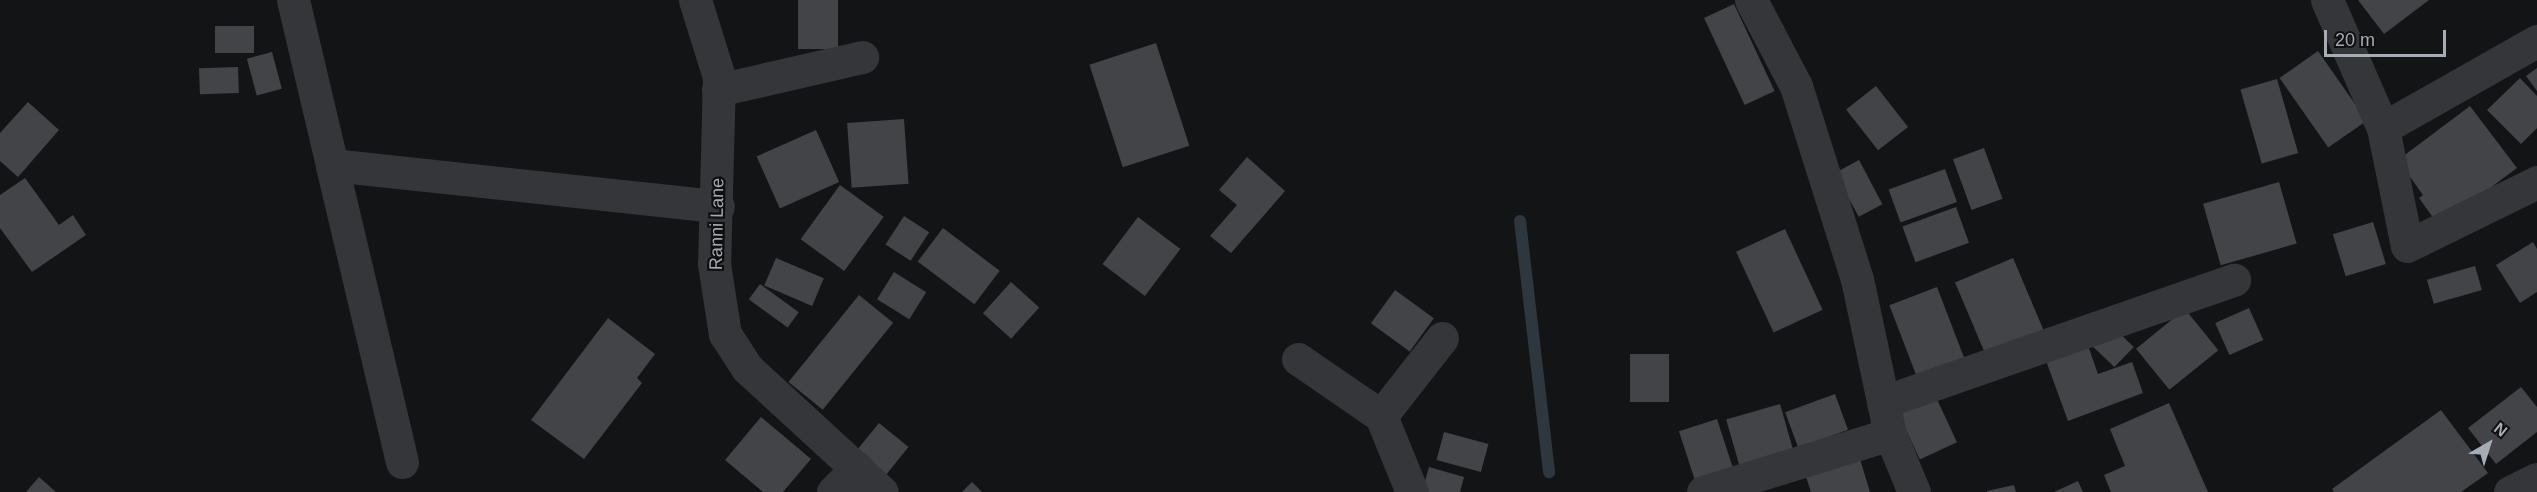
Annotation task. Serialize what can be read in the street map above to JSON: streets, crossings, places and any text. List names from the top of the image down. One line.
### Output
{"streets":{"street":["Ranni Lane"]},"scale_bar":"20 m","north":"top right"}
